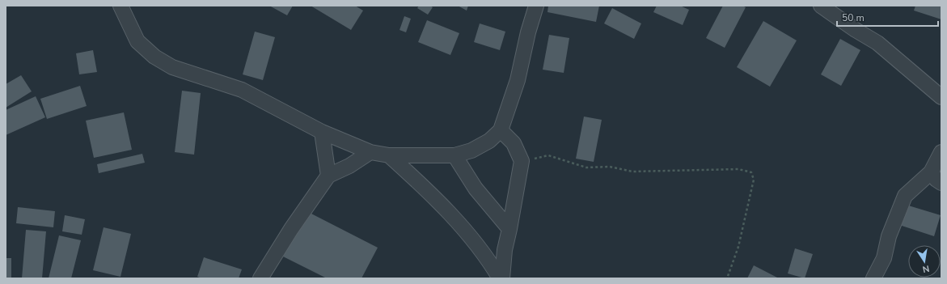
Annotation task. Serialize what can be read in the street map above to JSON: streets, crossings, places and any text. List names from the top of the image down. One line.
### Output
{"scale_bar":"50 m","north":"bottom"}
